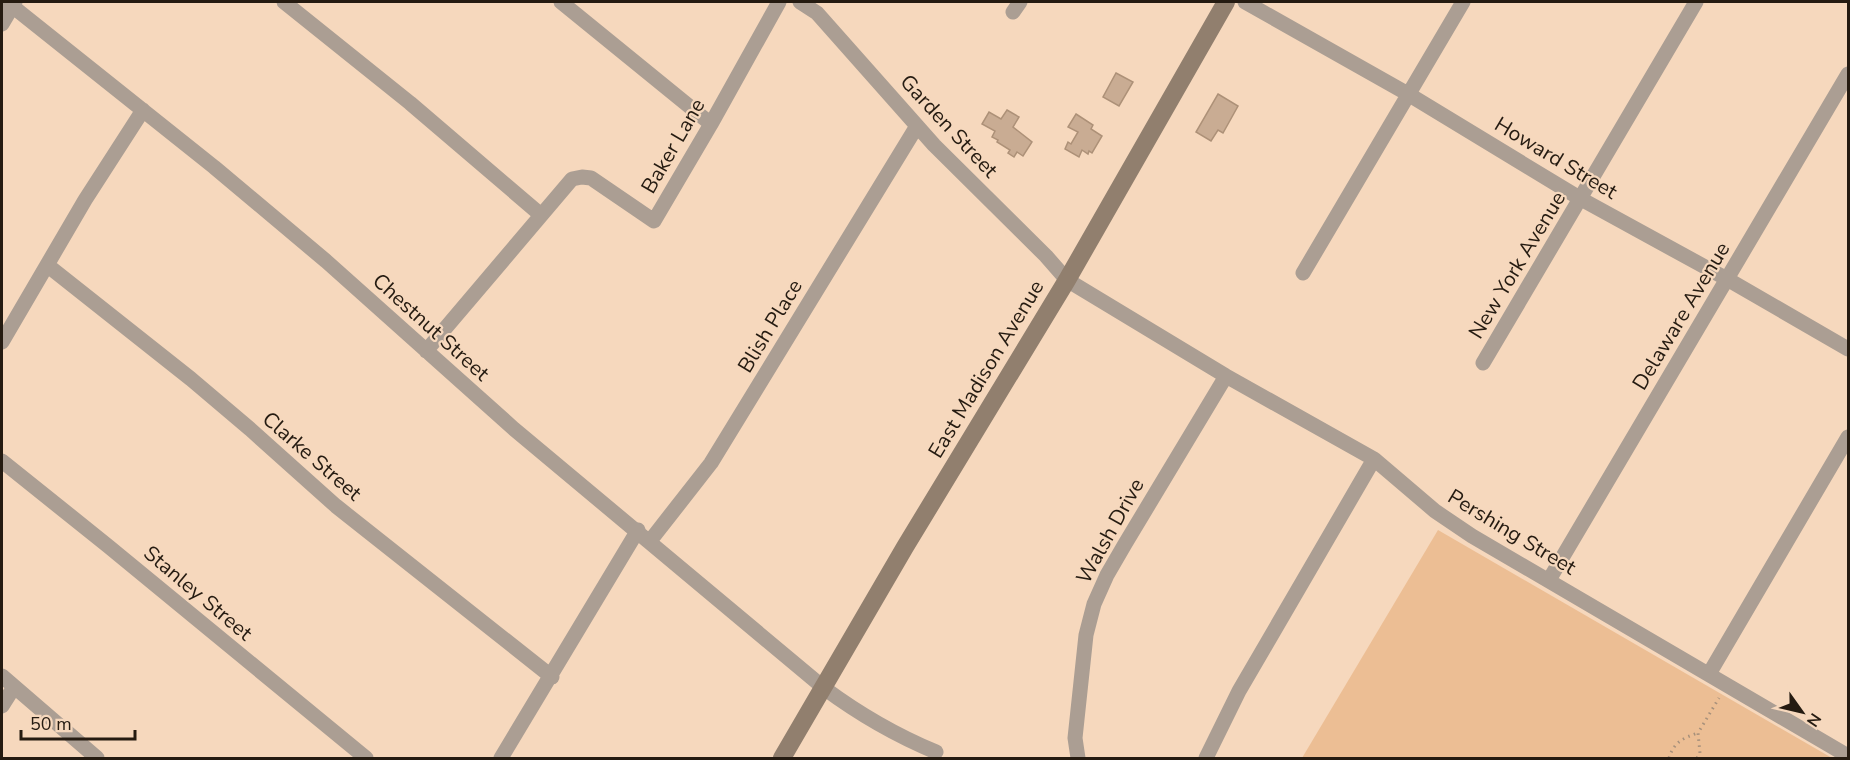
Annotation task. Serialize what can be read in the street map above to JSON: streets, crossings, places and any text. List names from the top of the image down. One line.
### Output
{"streets":{"main road":["East Madison Avenue"],"street":["Garden Street","Baker Lane","Howard Street","New York Avenue","Delaware Avenue","Blish Place","Chestnut Street","Clarke Street","Walsh Drive","Pershing Street","Stanley Street"]},"crossings":[["Garden Street","Blish Place"],["Garden Street","East Madison Avenue"],["Garden Street","Pershing Street"],["Baker Lane","Chestnut Street"],["Howard Street","New York Avenue"],["Howard Street","Delaware Avenue"],["Delaware Avenue","Pershing Street"],["Blish Place","Chestnut Street"],["Chestnut Street","East Madison Avenue"],["East Madison Avenue","Pershing Street"],["Walsh Drive","Pershing Street"]],"scale_bar":"50 m","north":"bottom right"}
